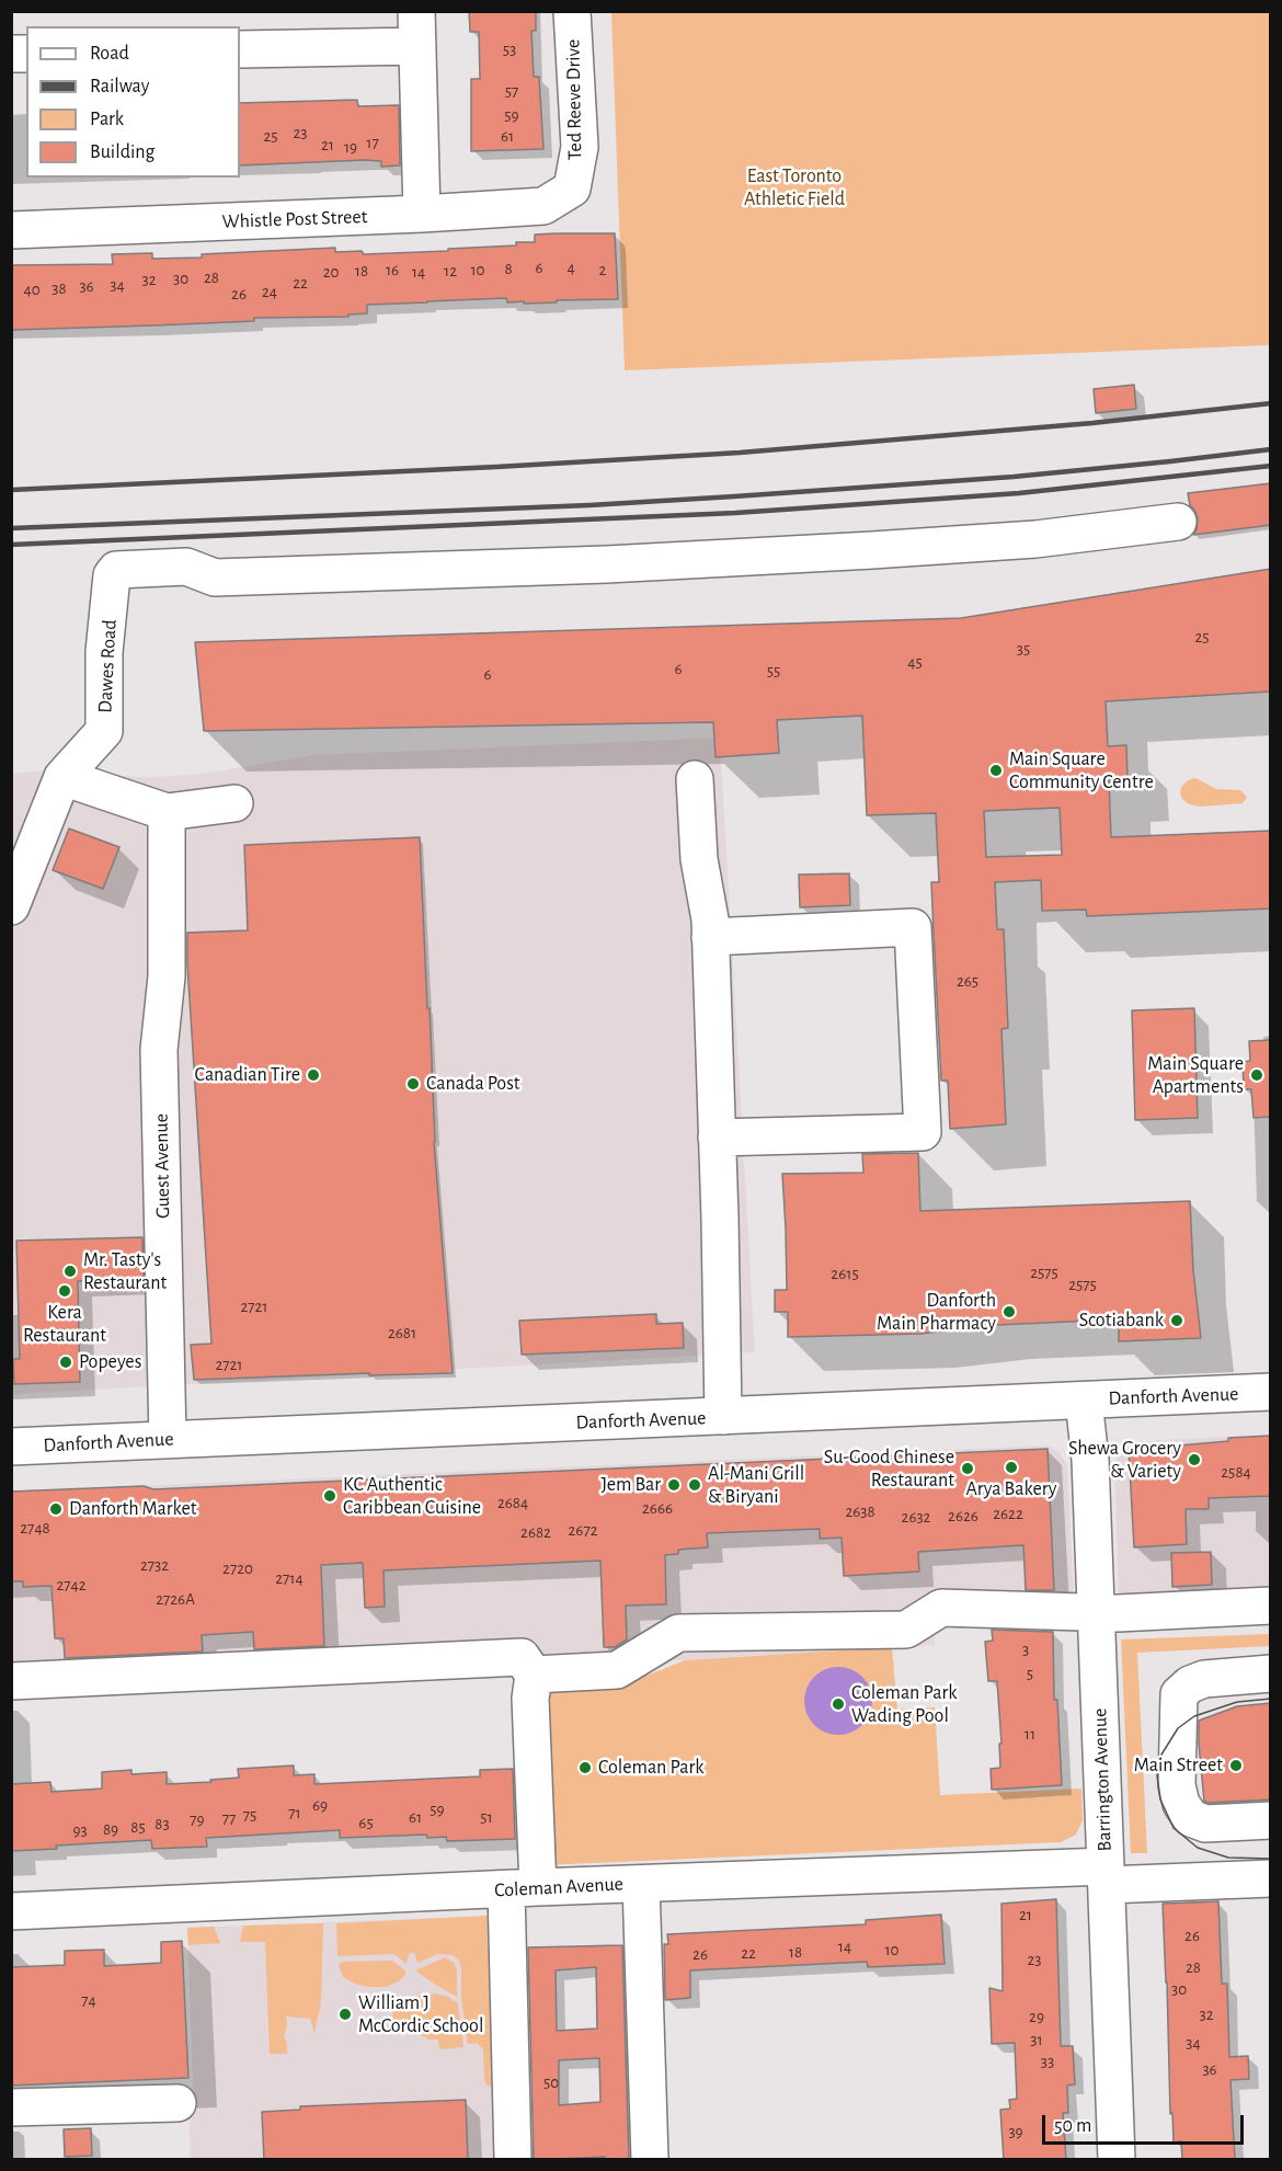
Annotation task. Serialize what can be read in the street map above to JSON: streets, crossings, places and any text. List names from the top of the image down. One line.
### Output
{"streets":{"street":["Ted Reeve Drive","Whistle Post Street","Dawes Road","Guest Avenue","Danforth Avenue","Barrington Avenue","Coleman Avenue"]},"crossings":[["Ted Reeve Drive","Whistle Post Street"],["Guest Avenue","Danforth Avenue"],["Danforth Avenue","Barrington Avenue"],["Barrington Avenue","Coleman Avenue"]],"parks":["East Toronto Athletic Field"],"places":["Main Square Community Centre","Canadian Tire","Main Square Apartments","Canada Post","Mr. Tasty's Restaurant","Kera Restaurant","Danforth Main Pharmacy","Scotiabank","Popeyes","Shewa Grocery & Variety","Arya Bakery","Su-Good Chinese Restaurant","Jem Bar","Al-Mani Grill & Biryani","KC Authentic Caribbean Cuisine","Danforth Market","Coleman Park Wading Pool","Main Street","Coleman Park","William J McCordic School"],"house_numbers":["53","57","59","23","25","61","17","21","19","6","4","8","16","10","2","18","12","20","14","28","30","32","22","34","36","38","40","24","26","25","35","45","6","55","6","265","2575","2615","2575","2721","2681","2721","2584","2684","2666","2638","2622","2626","2632","2748","2672","2682","2732","2720","2714","2742","2726A","3","5","11","69","59","71","75","61","51","77","79","65","83","85","89","93","21","26","14","10","18","22","26","23","28","30","74","32","29","31","34","33","36","50","39"],"legend":["Road","Railway","Park","Building"],"scale_bar":"50 m"}
